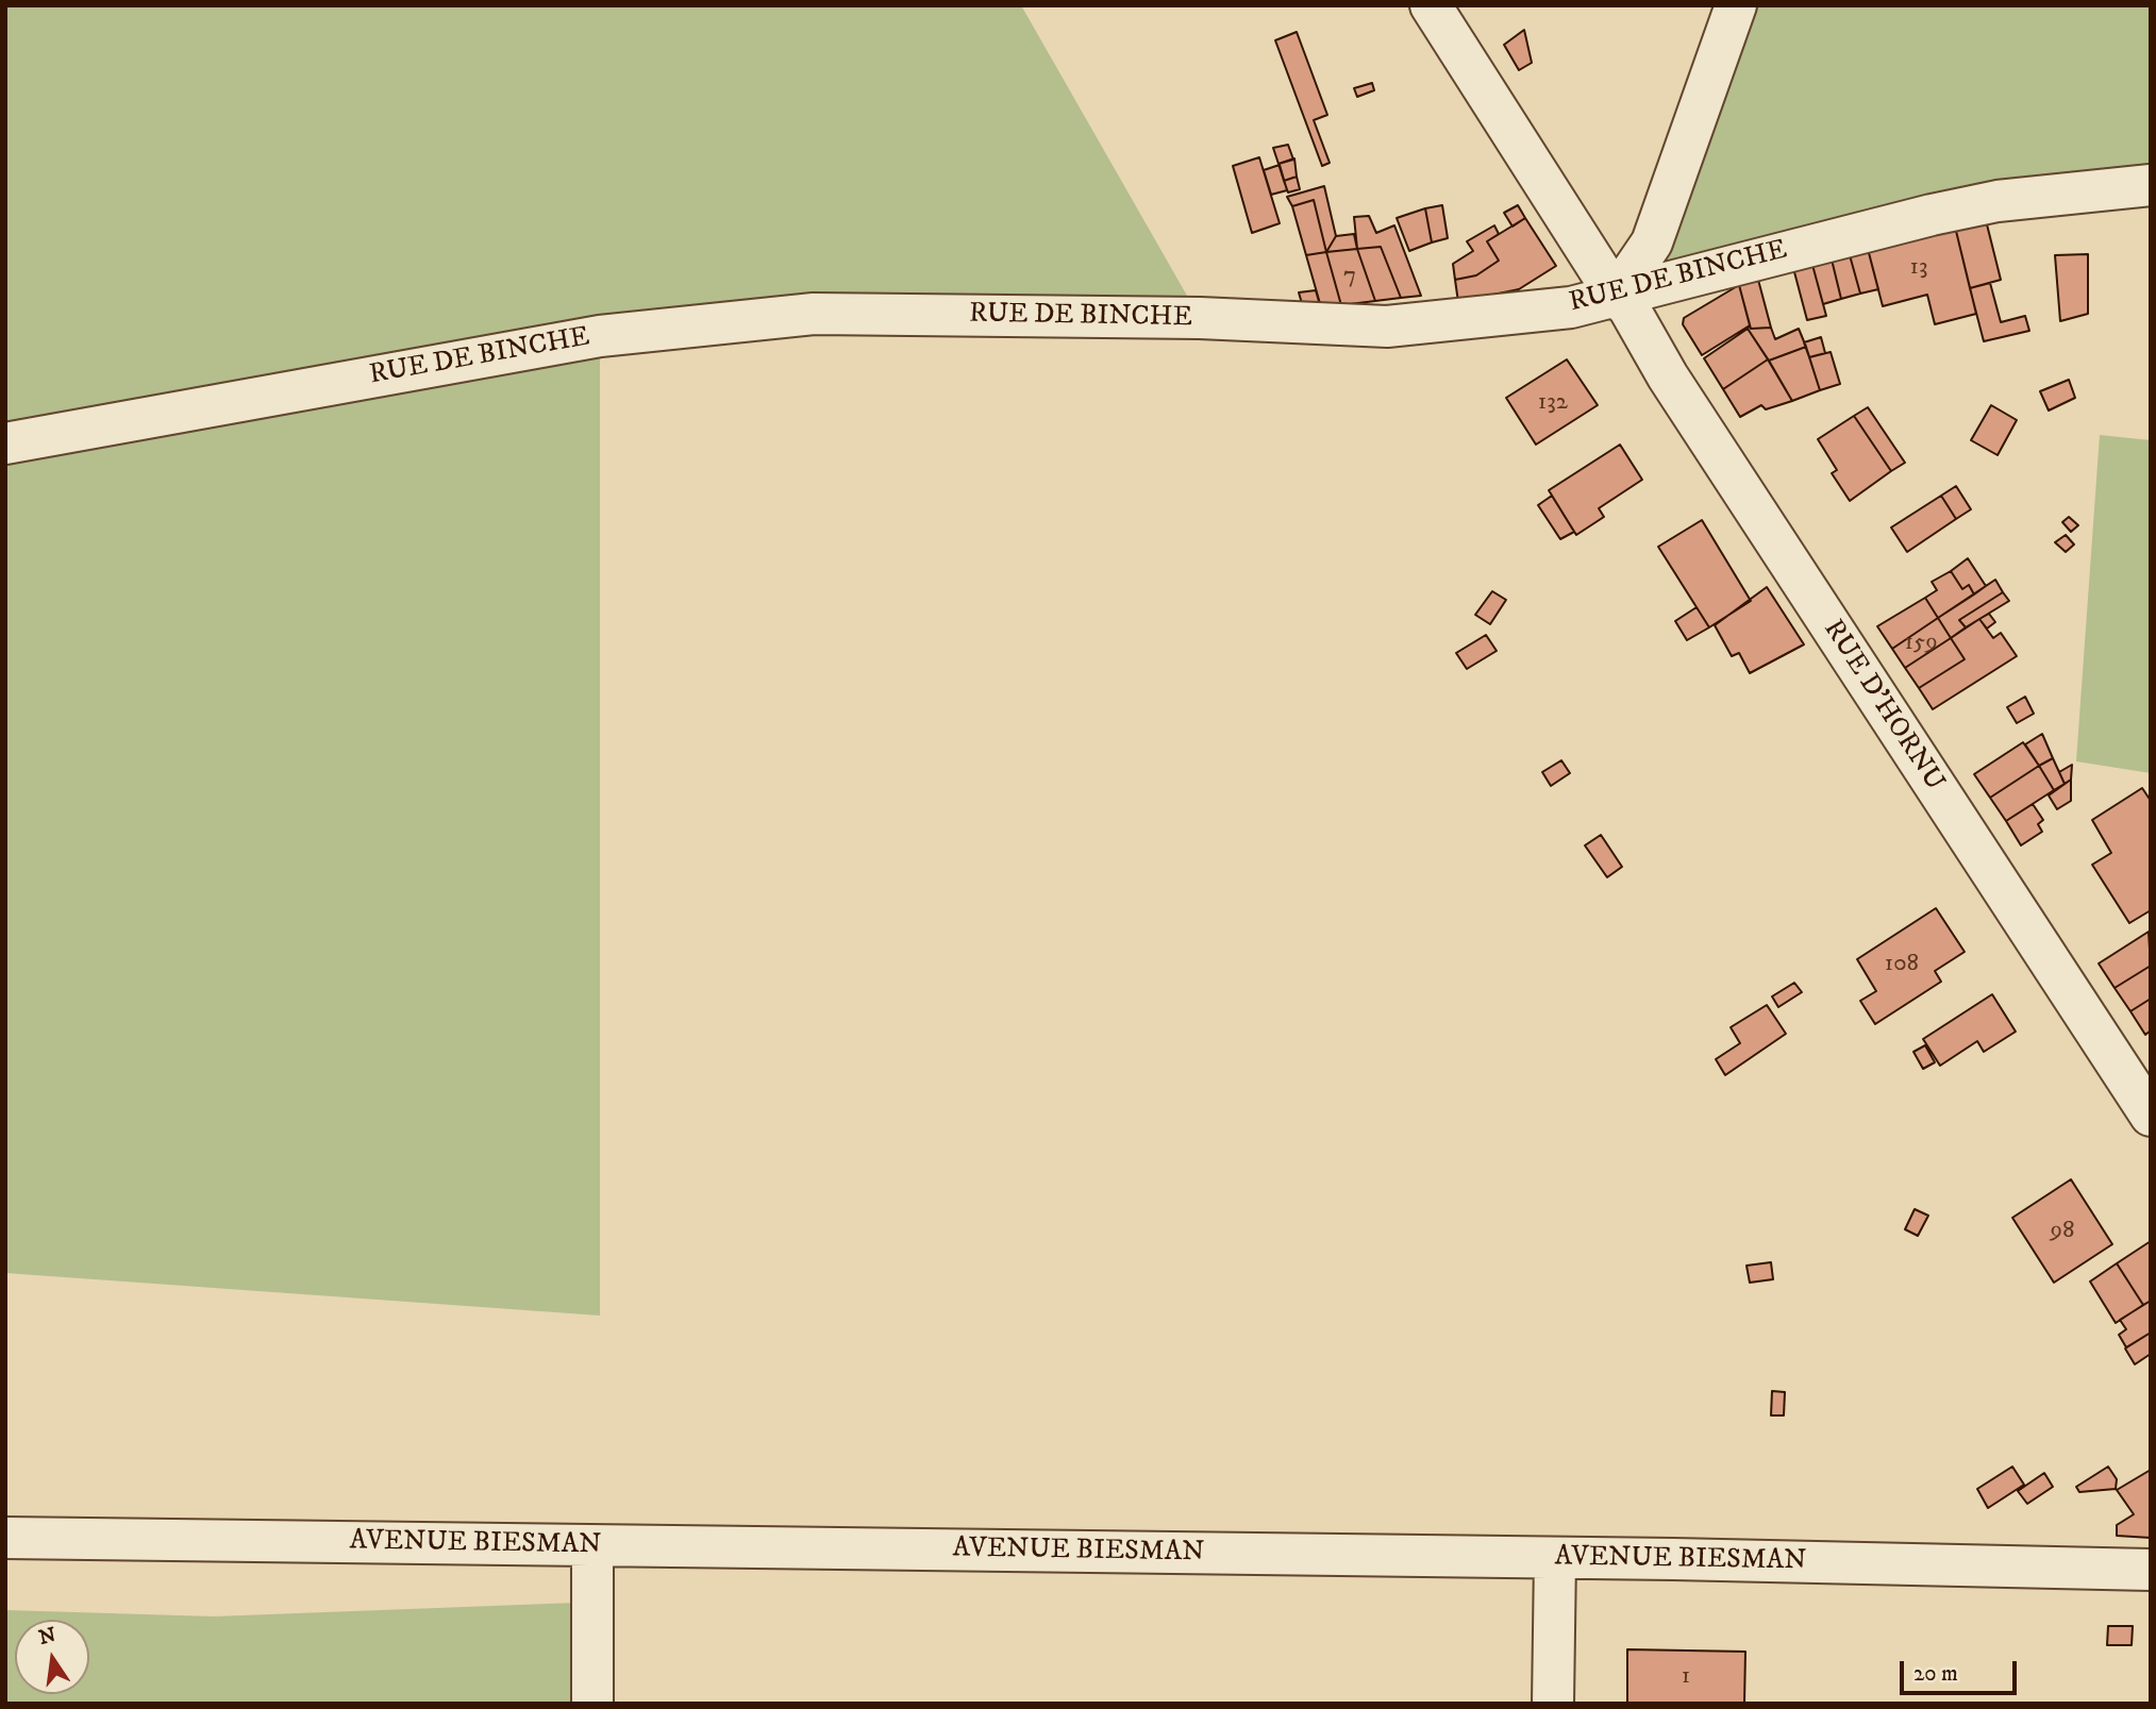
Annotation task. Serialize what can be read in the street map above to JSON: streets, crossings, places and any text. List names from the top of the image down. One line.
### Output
{"streets":{"street":["RUE DE BINCHE","RUE D'HORNU","AVENUE BIESMAN"]},"crossings":[["RUE DE BINCHE","RUE D'HORNU"]],"house_numbers":["13","7","132","159","108","98","1"],"scale_bar":"20 m","north":"top"}
